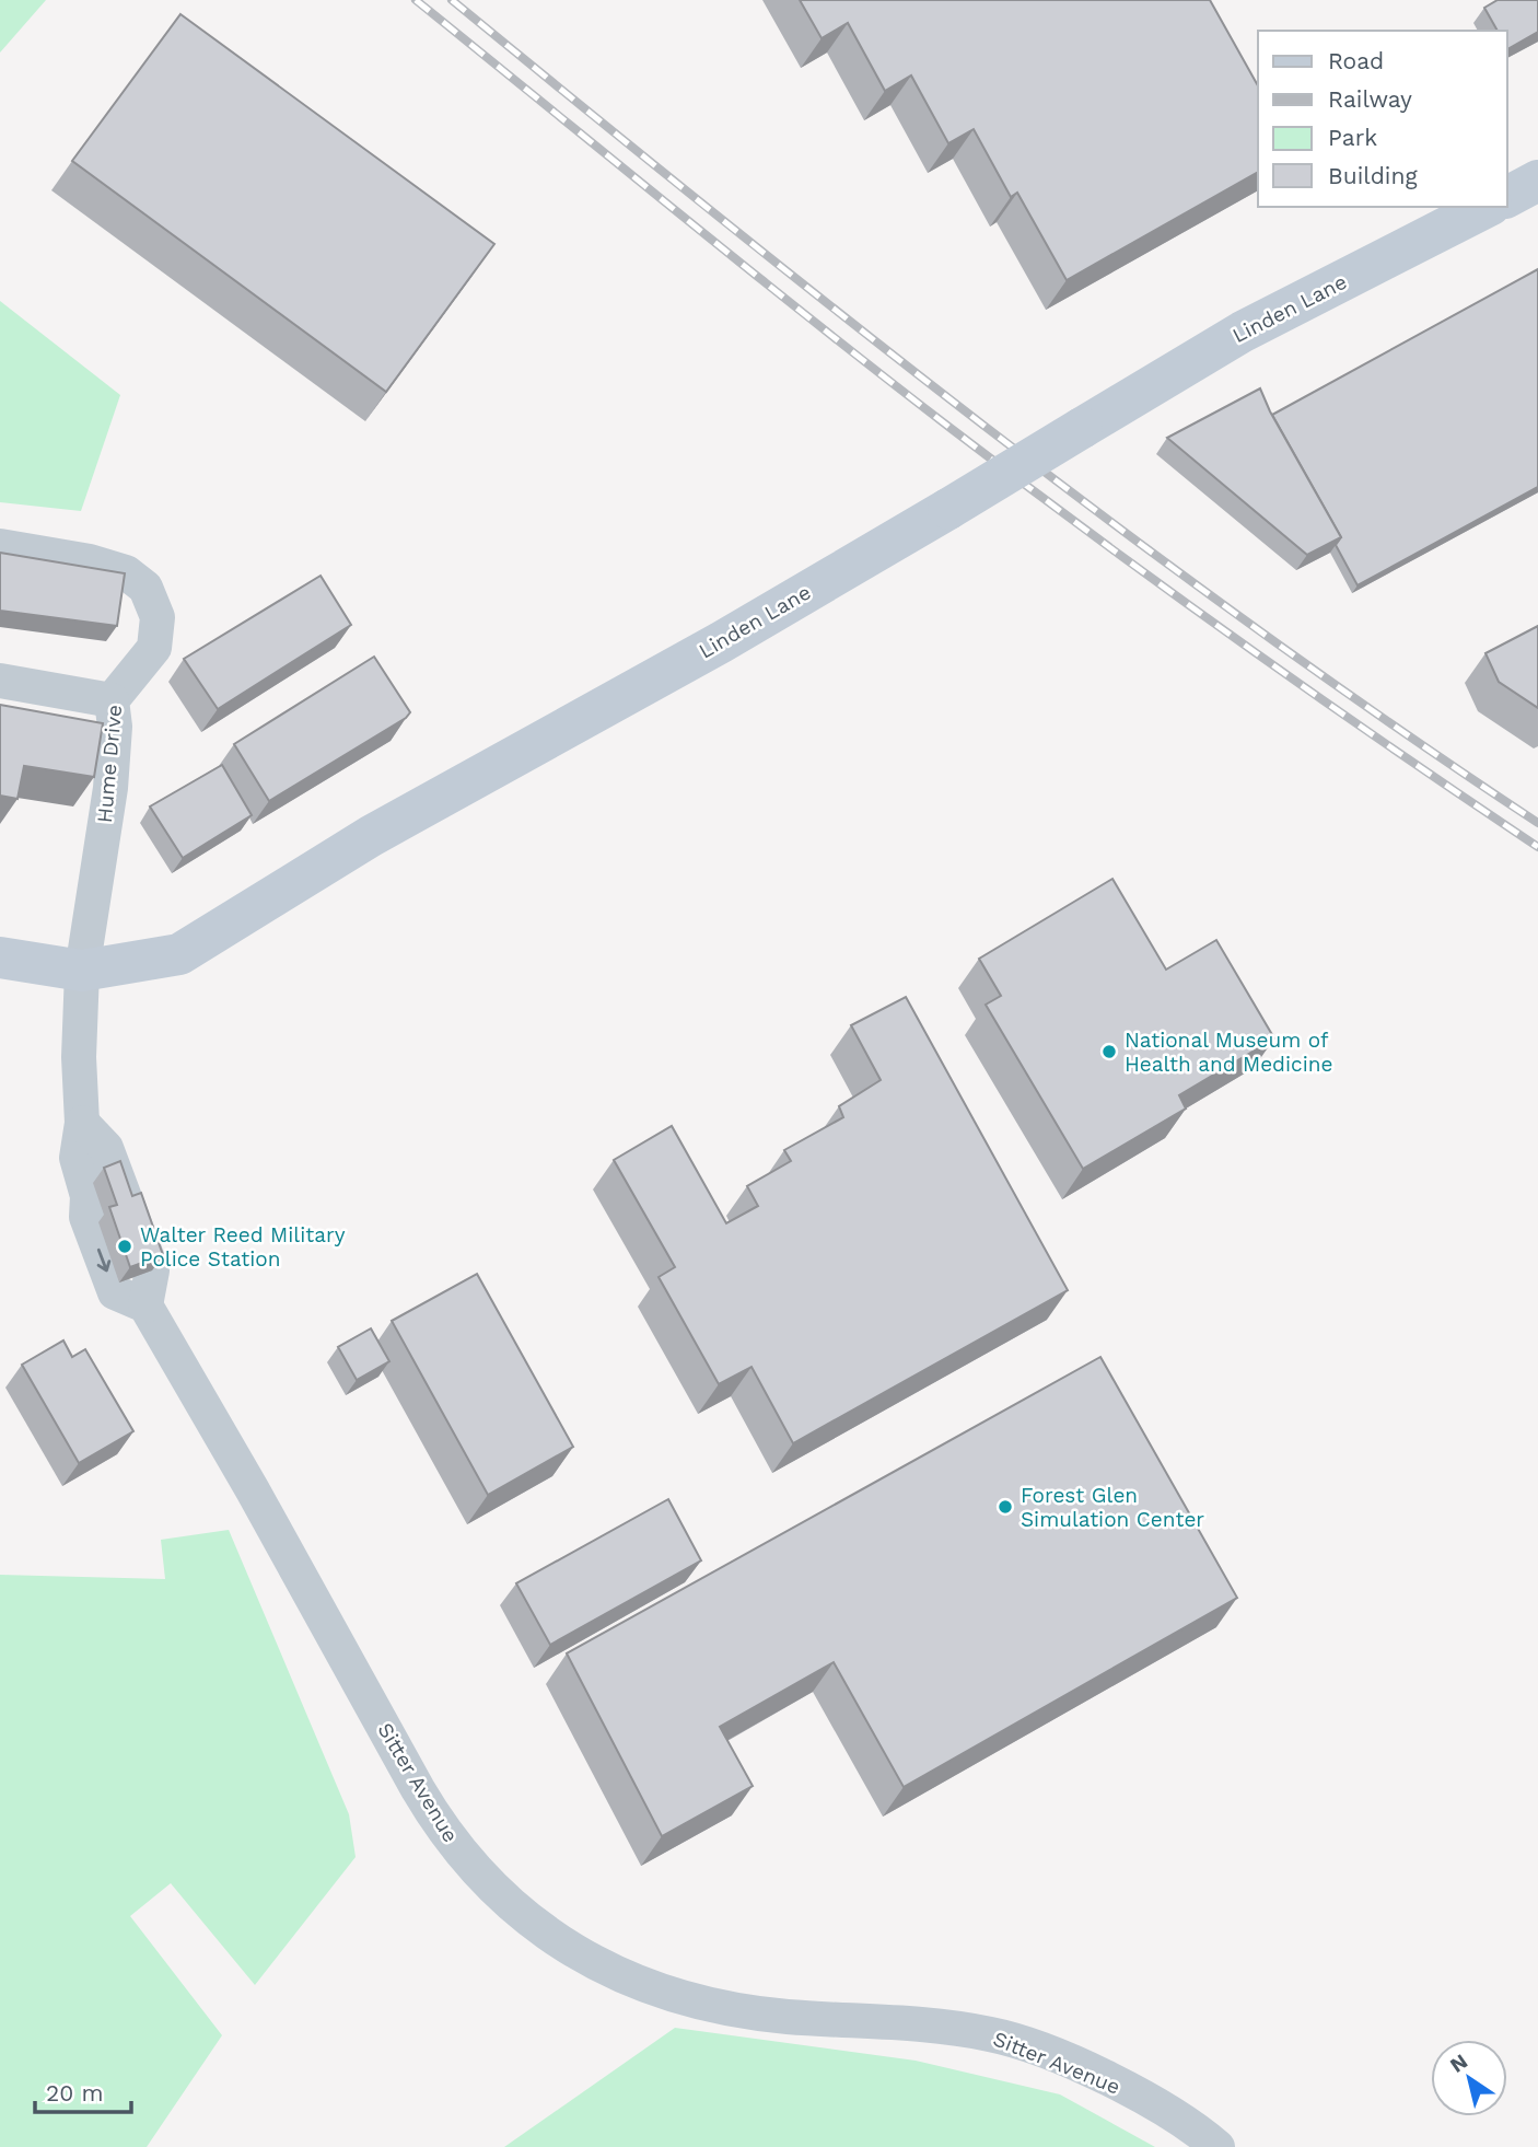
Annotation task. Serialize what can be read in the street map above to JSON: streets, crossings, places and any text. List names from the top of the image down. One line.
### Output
{"streets":{"street":["Linden Lane","Hume Drive","Sitter Avenue"]},"crossings":[["Linden Lane","Hume Drive"],["Linden Lane","Sitter Avenue"],["Hume Drive","Sitter Avenue"]],"places":["National Museum of Health and Medicine","Walter Reed Military Police Station","Forest Glen Simulation Center"],"legend":["Road","Railway","Park","Building"],"scale_bar":"20 m","north":"top left"}
